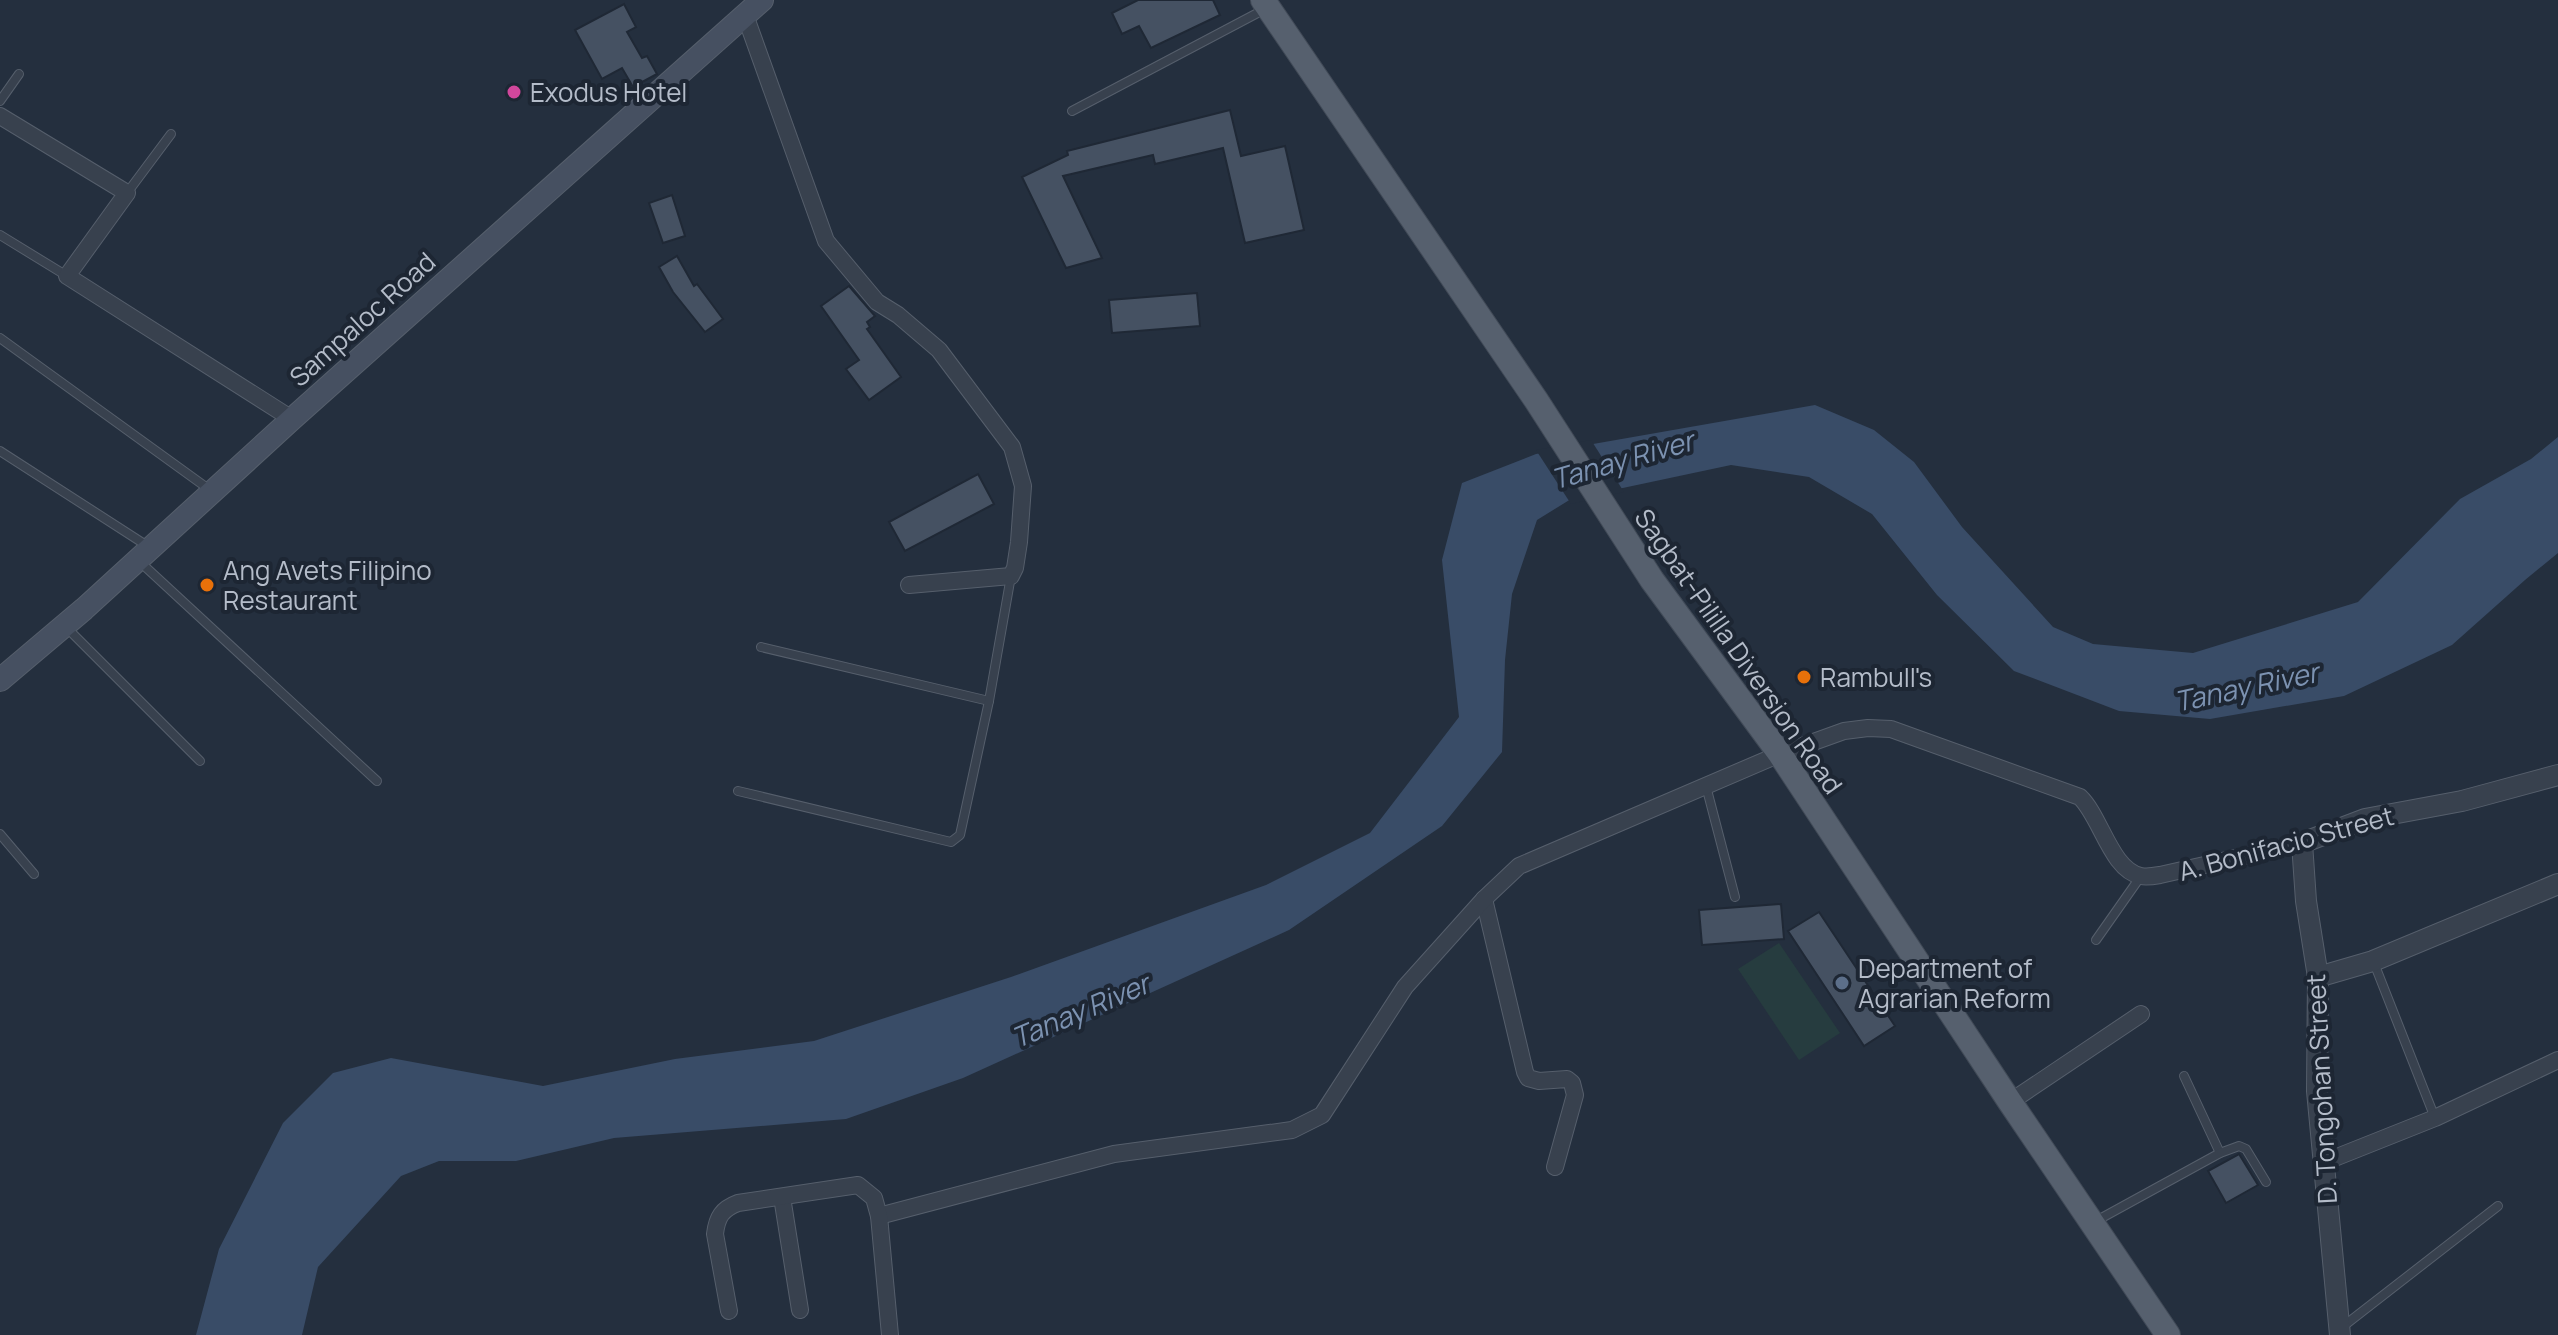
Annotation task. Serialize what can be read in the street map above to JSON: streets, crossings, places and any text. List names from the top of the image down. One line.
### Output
{"streets":{"main road":["Sampaloc Road","Sagbat-Pililla Diversion Road"],"street":["A. Bonifacio Street","D. Tongohan Street"]},"crossings":[["Sagbat-Pililla Diversion Road","A. Bonifacio Street"],["A. Bonifacio Street","D. Tongohan Street"]],"water":["Tanay River"],"places":["Exodus Hotel","Ang Avets Filipino Restaurant","Rambull's","Department of Agrarian Reform"]}
